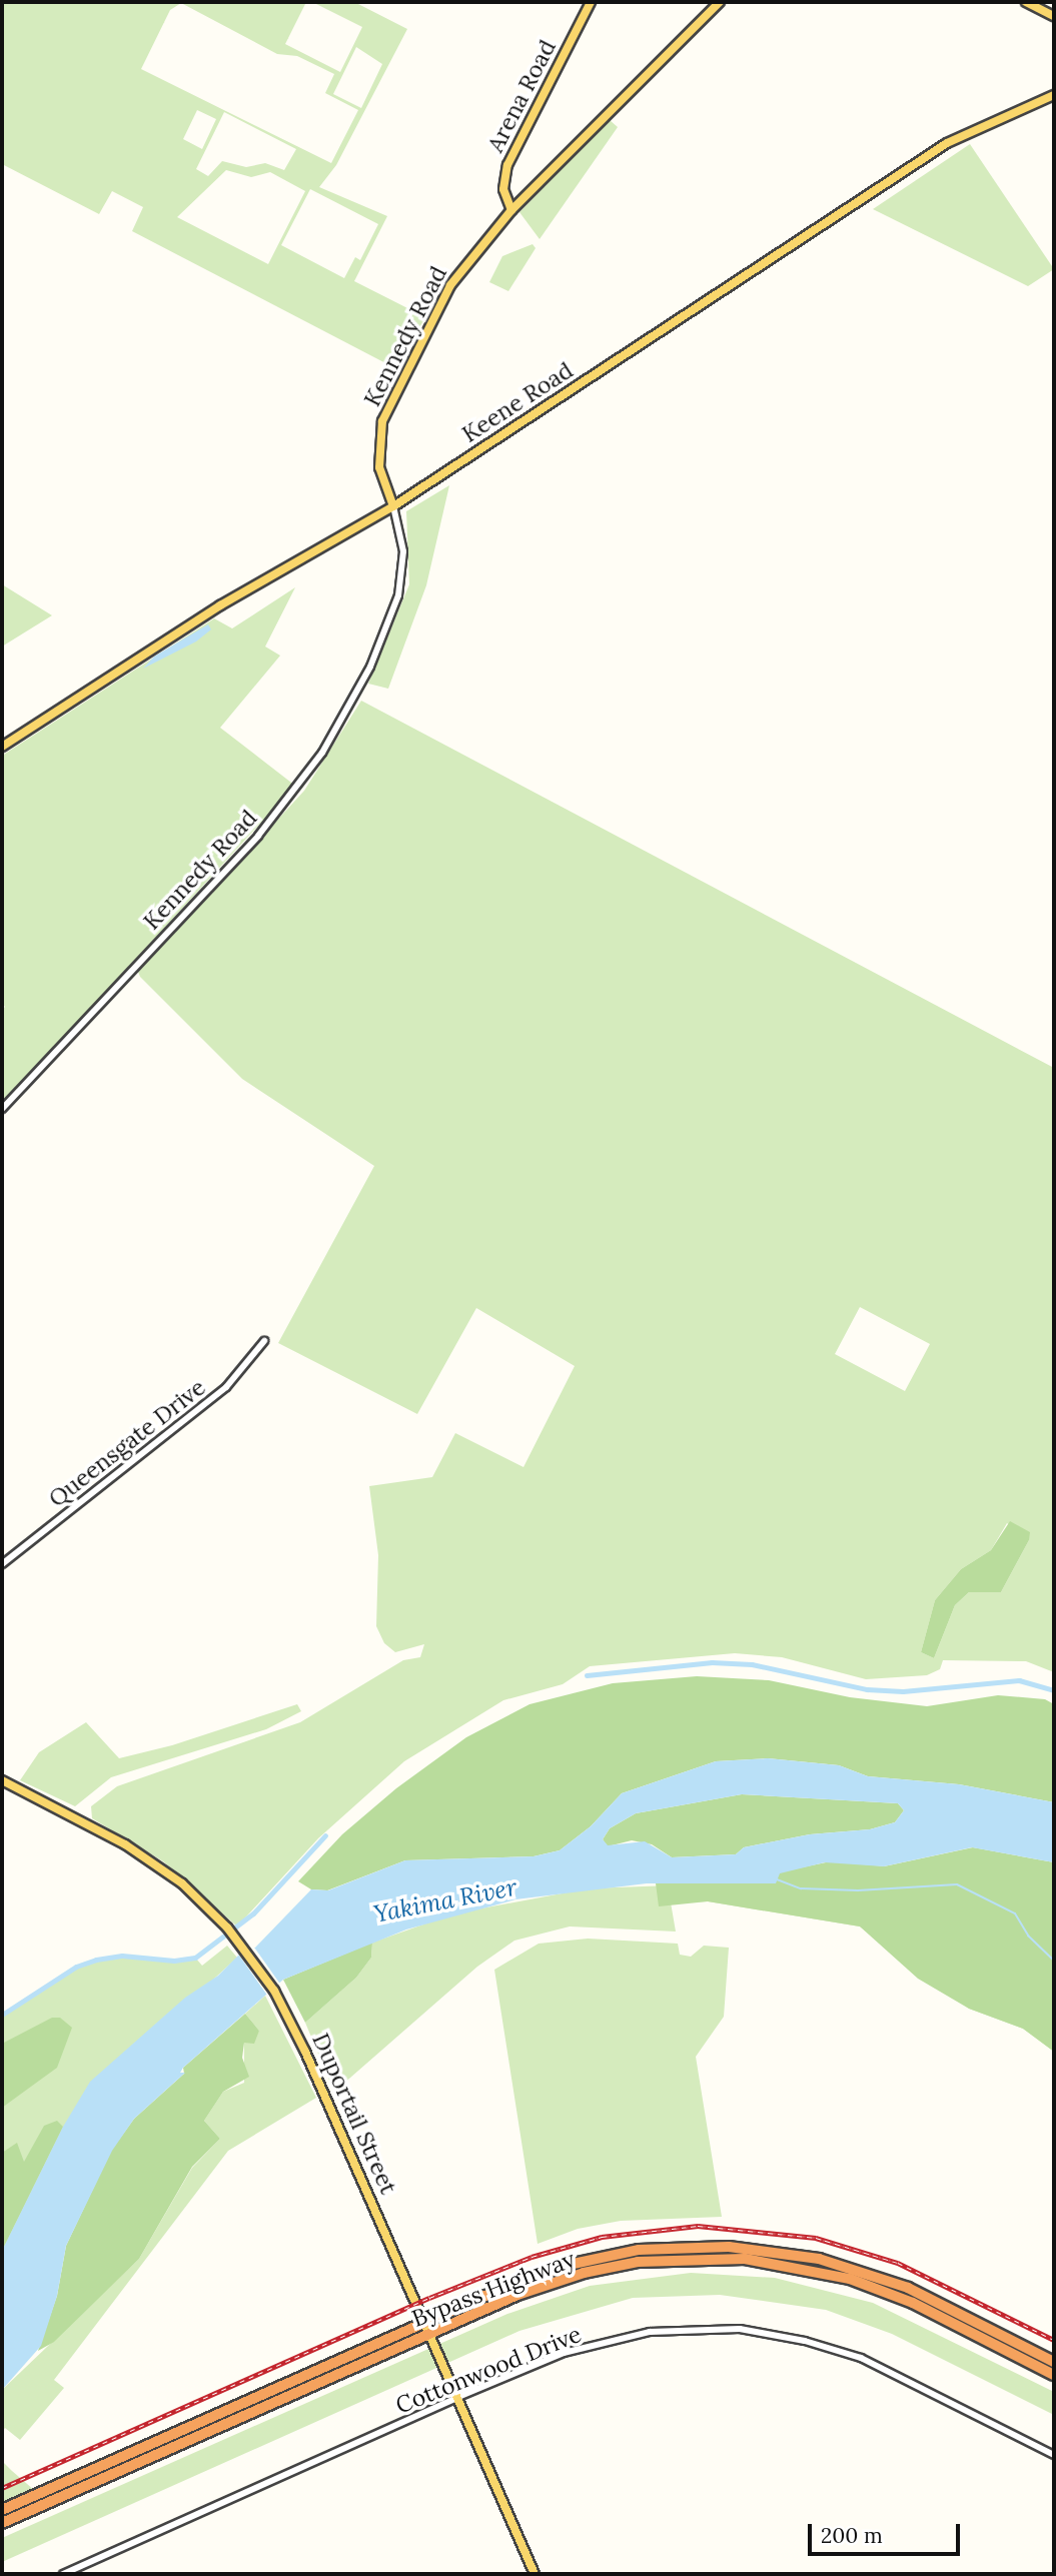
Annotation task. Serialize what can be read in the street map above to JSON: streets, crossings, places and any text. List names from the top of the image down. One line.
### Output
{"streets":{"highway":["Bypass Highway"],"main road":["Arena Road","Kennedy Road","Keene Road","Duportail Street"],"street":["Queensgate Drive","Cottonwood Drive"]},"crossings":[["Arena Road","Kennedy Road"],["Kennedy Road","Keene Road"],["Duportail Street","Bypass Highway"],["Duportail Street","Cottonwood Drive"]],"water":["Yakima River"],"scale_bar":"200 m"}
